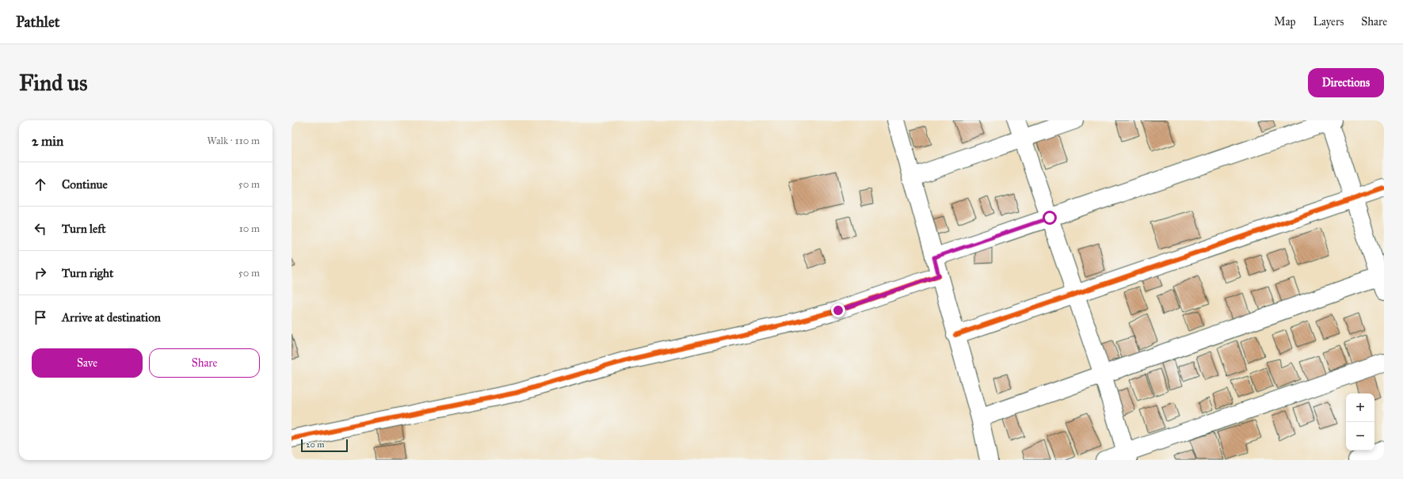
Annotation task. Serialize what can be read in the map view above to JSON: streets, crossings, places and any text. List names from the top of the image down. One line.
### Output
{"scale_bar":"20 m","page":{"header":"Pathlet","nav":["Map","Layers","Share"],"buttons":["Directions",["Save","Share"]],"title":"Find us","heading":["2 min","Walk · 110 m"],"list":[["Continue","50 m"],["Turn left","10 m"],["Turn right","50 m"],"Arrive at destination"],"map_buttons":["+","−"],"scale":"20 m"}}
